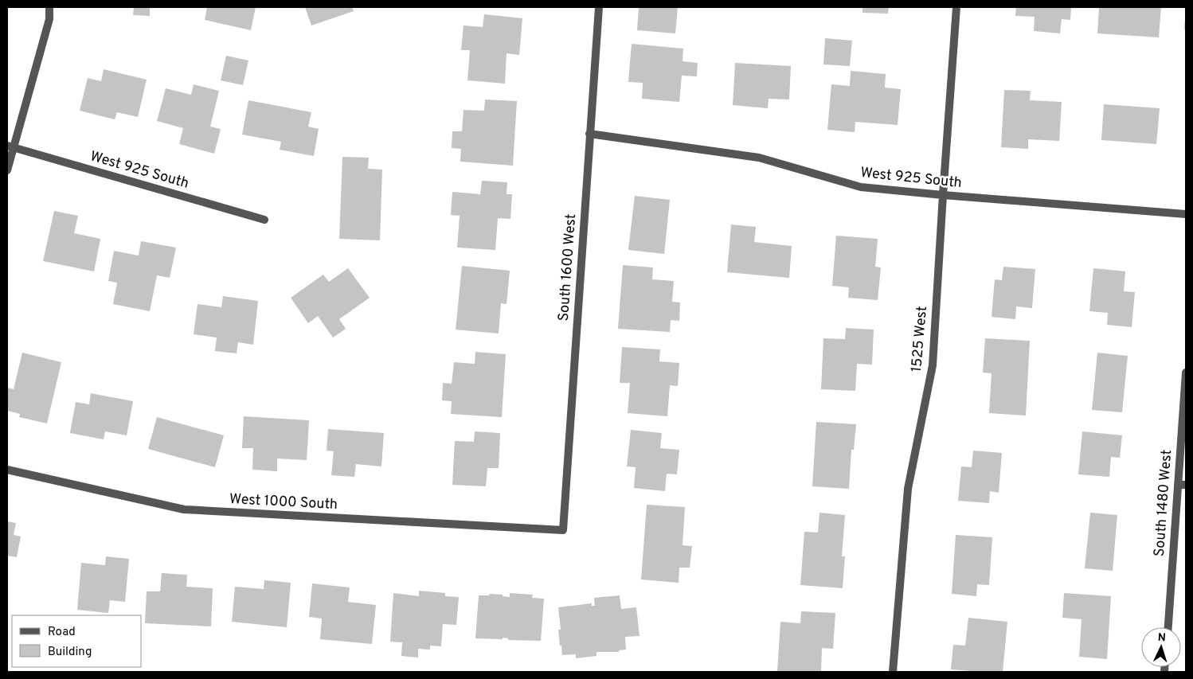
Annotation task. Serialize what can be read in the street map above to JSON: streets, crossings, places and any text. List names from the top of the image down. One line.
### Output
{"streets":{"street":["West 925 South","South 1600 West","1525 West","West 1000 South","South 1480 West"]},"crossings":[["West 925 South","South 1600 West"],["West 925 South","1525 West"],["South 1600 West","West 1000 South"]],"legend":["Road","Building"],"north":"top"}
